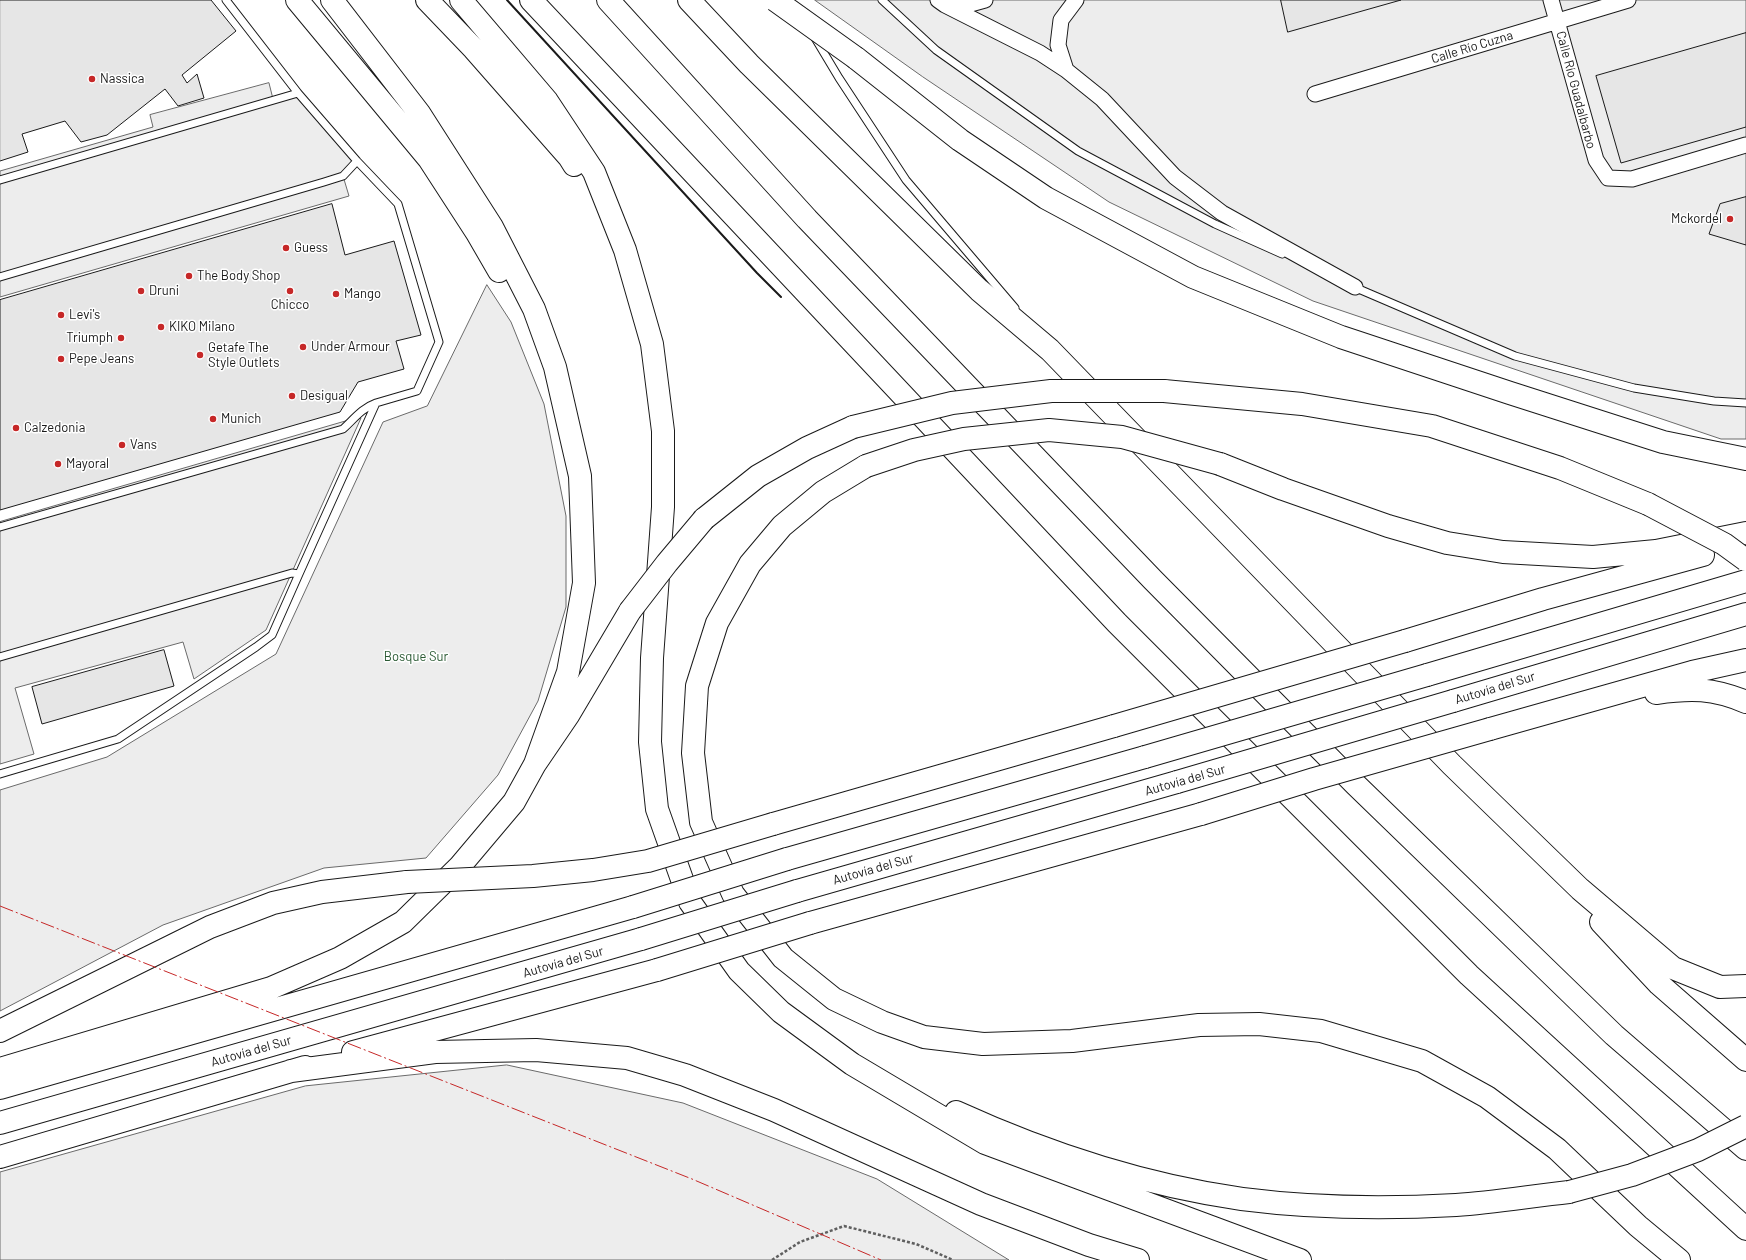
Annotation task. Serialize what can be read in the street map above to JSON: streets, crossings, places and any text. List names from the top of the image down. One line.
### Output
{"streets":{"highway":["Autovía del Sur"],"street":["Calle Río Cuzna","Calle Río Guadalbarbo"]},"crossings":[["Calle Río Cuzna","Calle Río Guadalbarbo"]],"parks":["Bosque Sur"],"places":["Nassica","Mckordel","Guess","The Body Shop","Druni","Chicco","Mango","Levi's","KIKO Milano","Triumph","Under Armour","Getafe The Style Outlets","Pepe Jeans","Desigual","Munich","Calzedonia","Vans","Mayoral"]}
